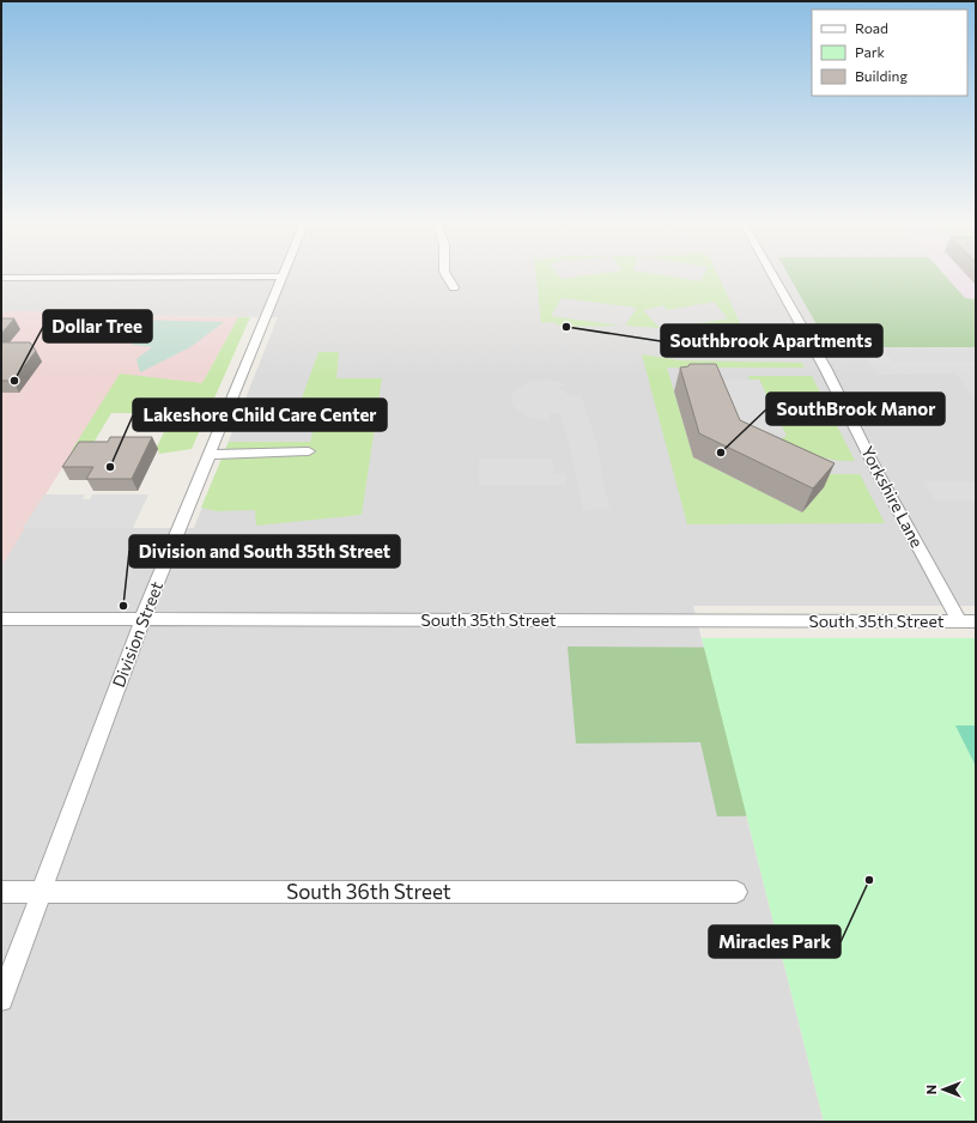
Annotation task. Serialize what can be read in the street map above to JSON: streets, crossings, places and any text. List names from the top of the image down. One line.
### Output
{"streets":{"street":["Yorkshire Lane","South 35th Street","Division Street","South 36th Street"]},"crossings":[["Yorkshire Lane","South 35th Street"],["South 35th Street","Division Street"],["Division Street","South 36th Street"]],"places":["Southbrook Apartments","Dollar Tree","SouthBrook Manor","Lakeshore Child Care Center","Division and South 35th Street","Miracles Park"],"legend":["Road","Park","Building"],"north":"left"}
